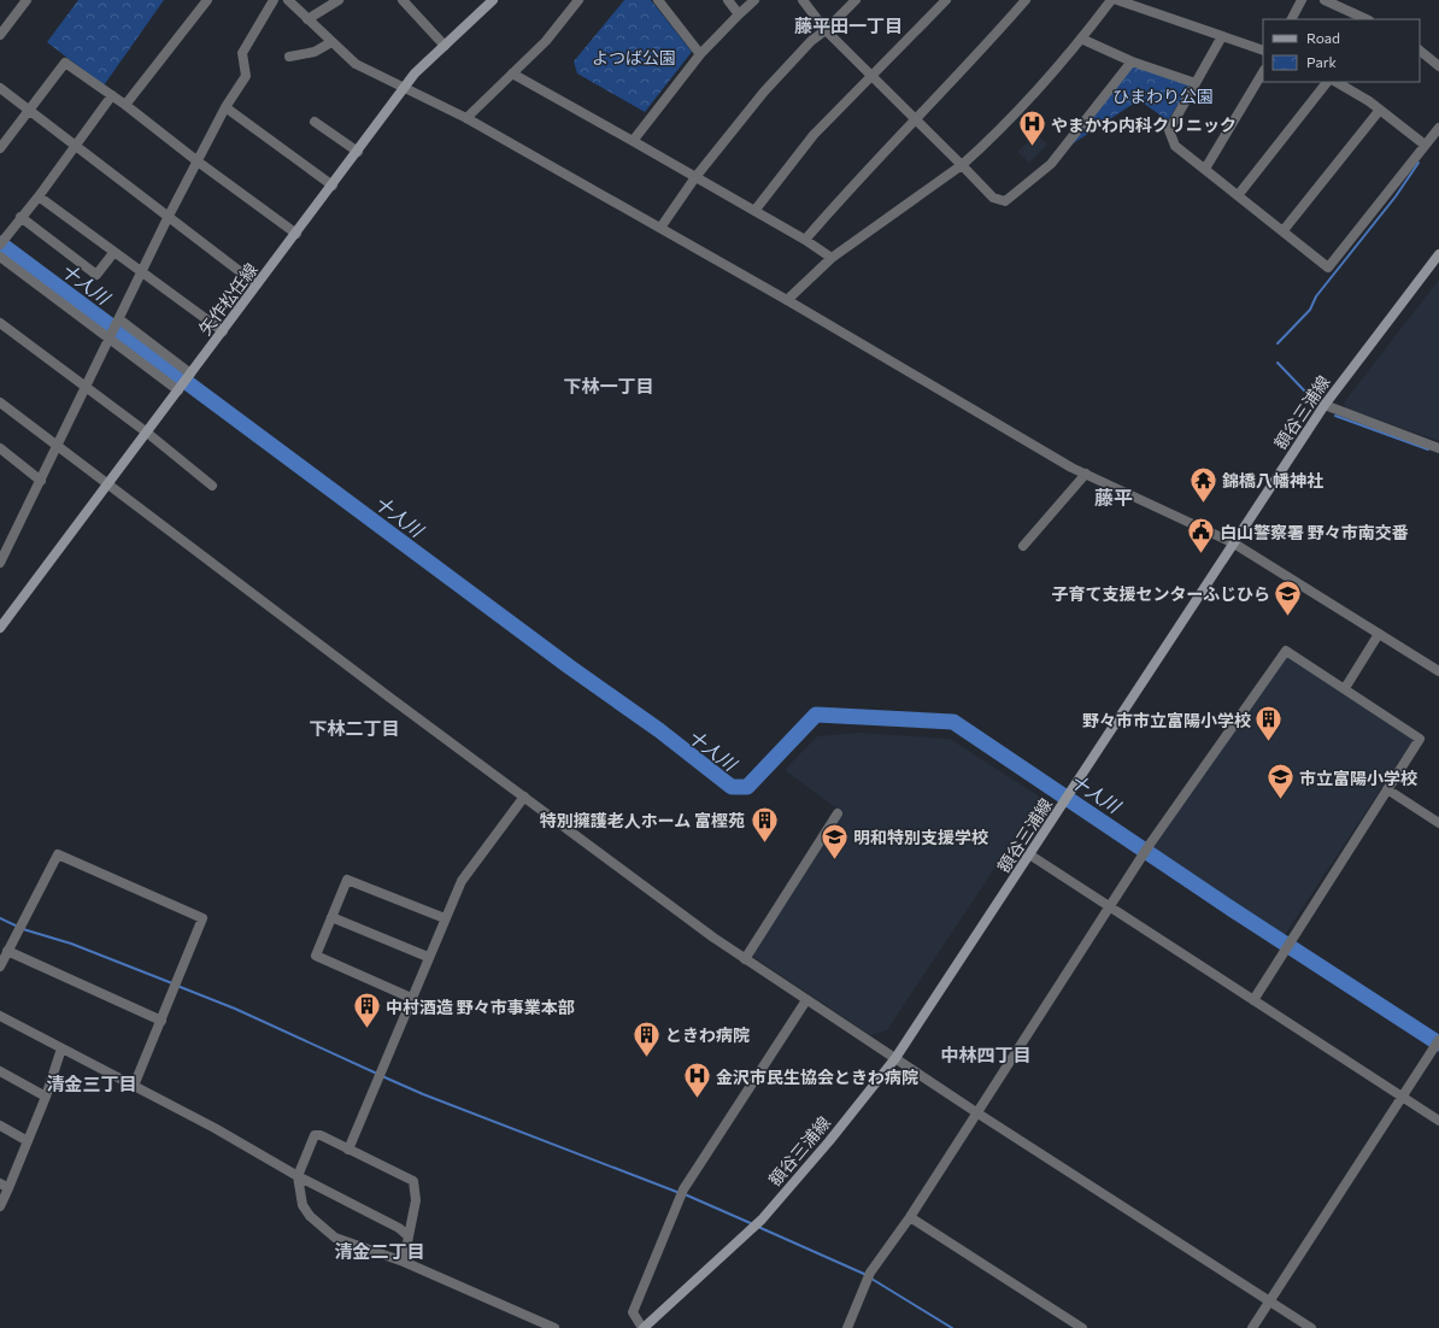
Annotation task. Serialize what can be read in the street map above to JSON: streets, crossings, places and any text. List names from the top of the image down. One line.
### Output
{"streets":{"main road":["矢作松任線","額谷三浦線"]},"districts":["藤平田一丁目","下林一丁目","藤平","下林二丁目","中林四丁目","清金三丁目","清金二丁目"],"water":["十人川"],"parks":["よつば公園","ひまわり公園"],"places":{"hospital":["やまかわ内科クリニック","金沢市民生協会ときわ病院"],"temple":["錦橋八幡神社"],"public building":["白山警察署 野々市南交番"],"school or university":["子育て支援センターふじひら","市立富陽小学校","明和特別支援学校"],"building":["野々市市立富陽小学校","特別擁護老人ホーム 富樫苑","中村酒造 野々市事業本部","ときわ病院"]},"legend":["Road","Park"]}
